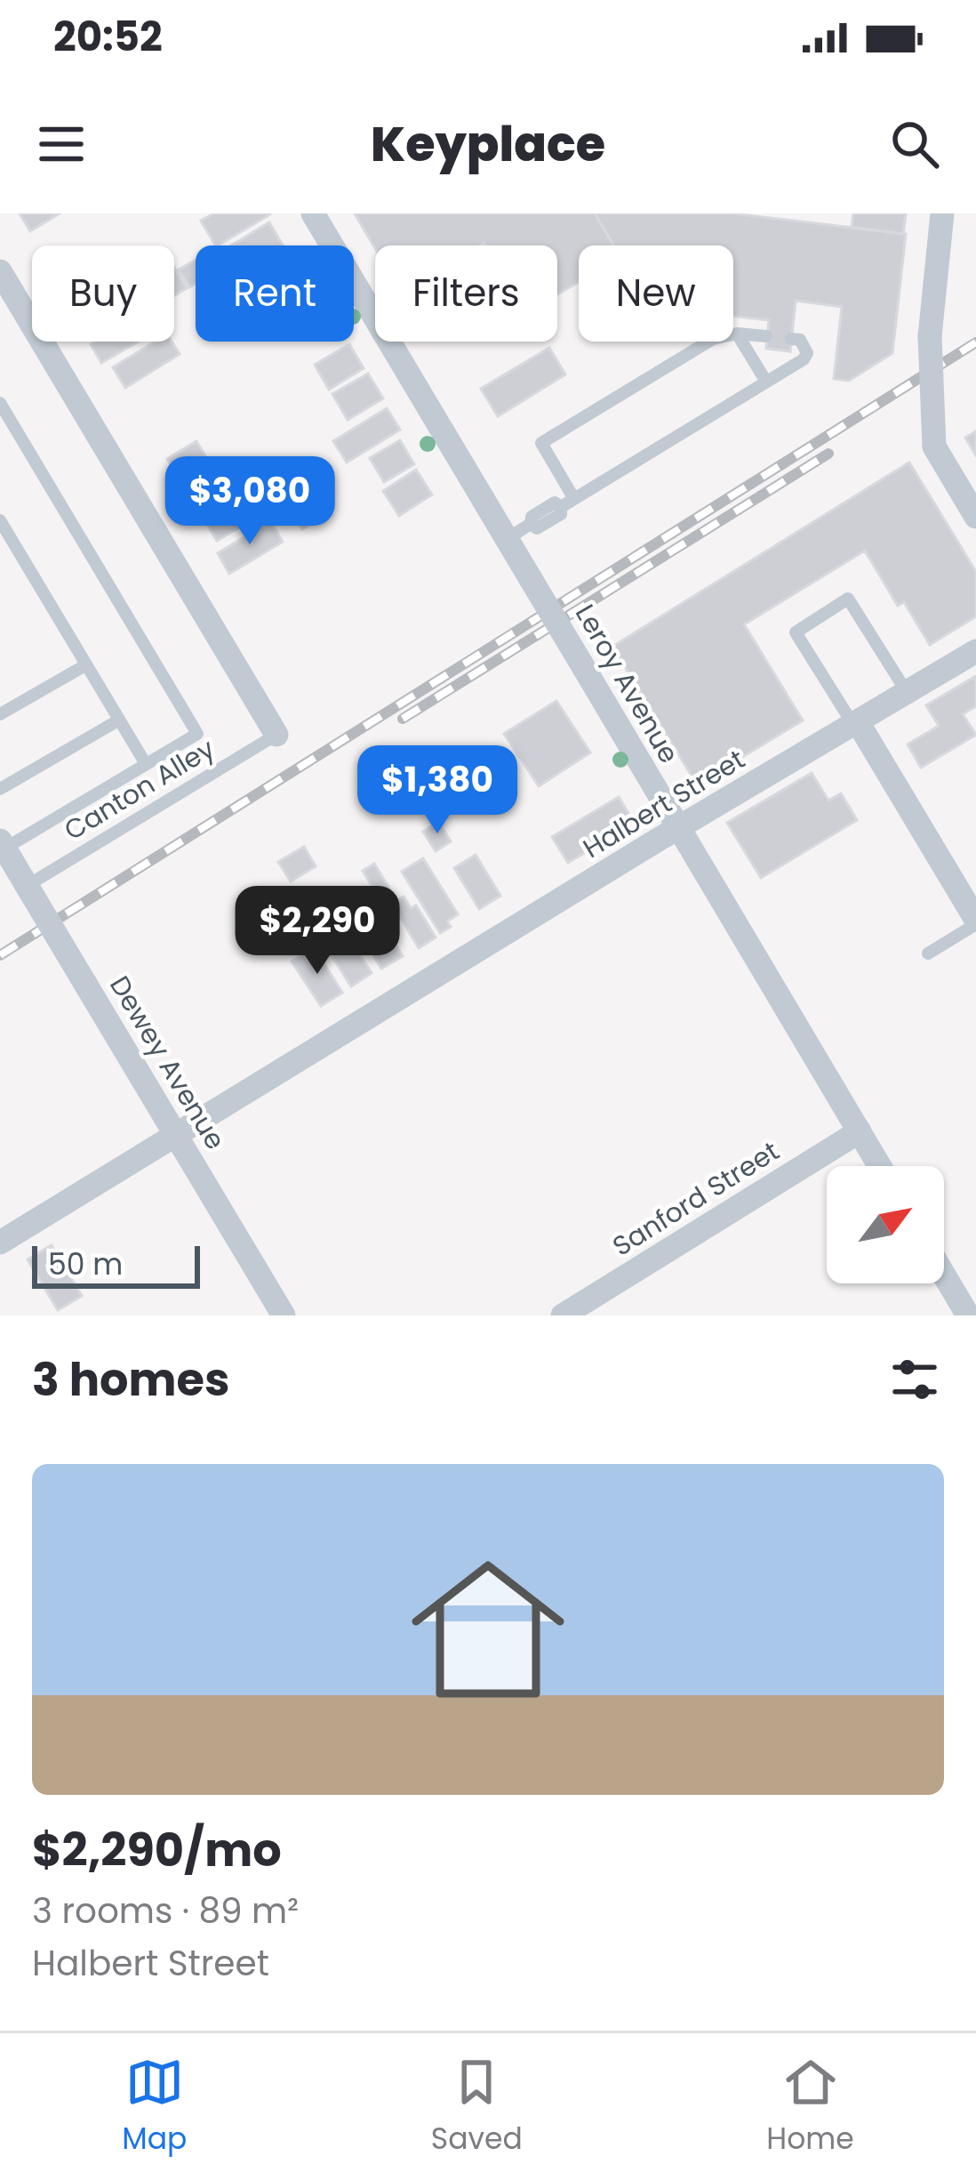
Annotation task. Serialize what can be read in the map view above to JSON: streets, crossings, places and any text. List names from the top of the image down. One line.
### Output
{"streets":{"street":["Leroy Avenue","Halbert Street","Dewey Avenue","Sanford Street"],"lane":["Canton Alley"]},"crossings":[["Leroy Avenue","Halbert Street"],["Leroy Avenue","Sanford Street"],["Canton Alley","Dewey Avenue"],["Halbert Street","Dewey Avenue"]],"scale_bar":"50 m","north":"top right","page":{"status":"20:52","header":"Keyplace","chip":["Buy","Rent","Filters","New"],"price":["$3,080","$1,380","$2,290"],"scale":"50 m","heading":"3 homes","list":[{"name":"$2,290/mo","note":"3 rooms · 89 m² · Halbert Street"}],"tabs":["Map","Saved","Home"]}}
